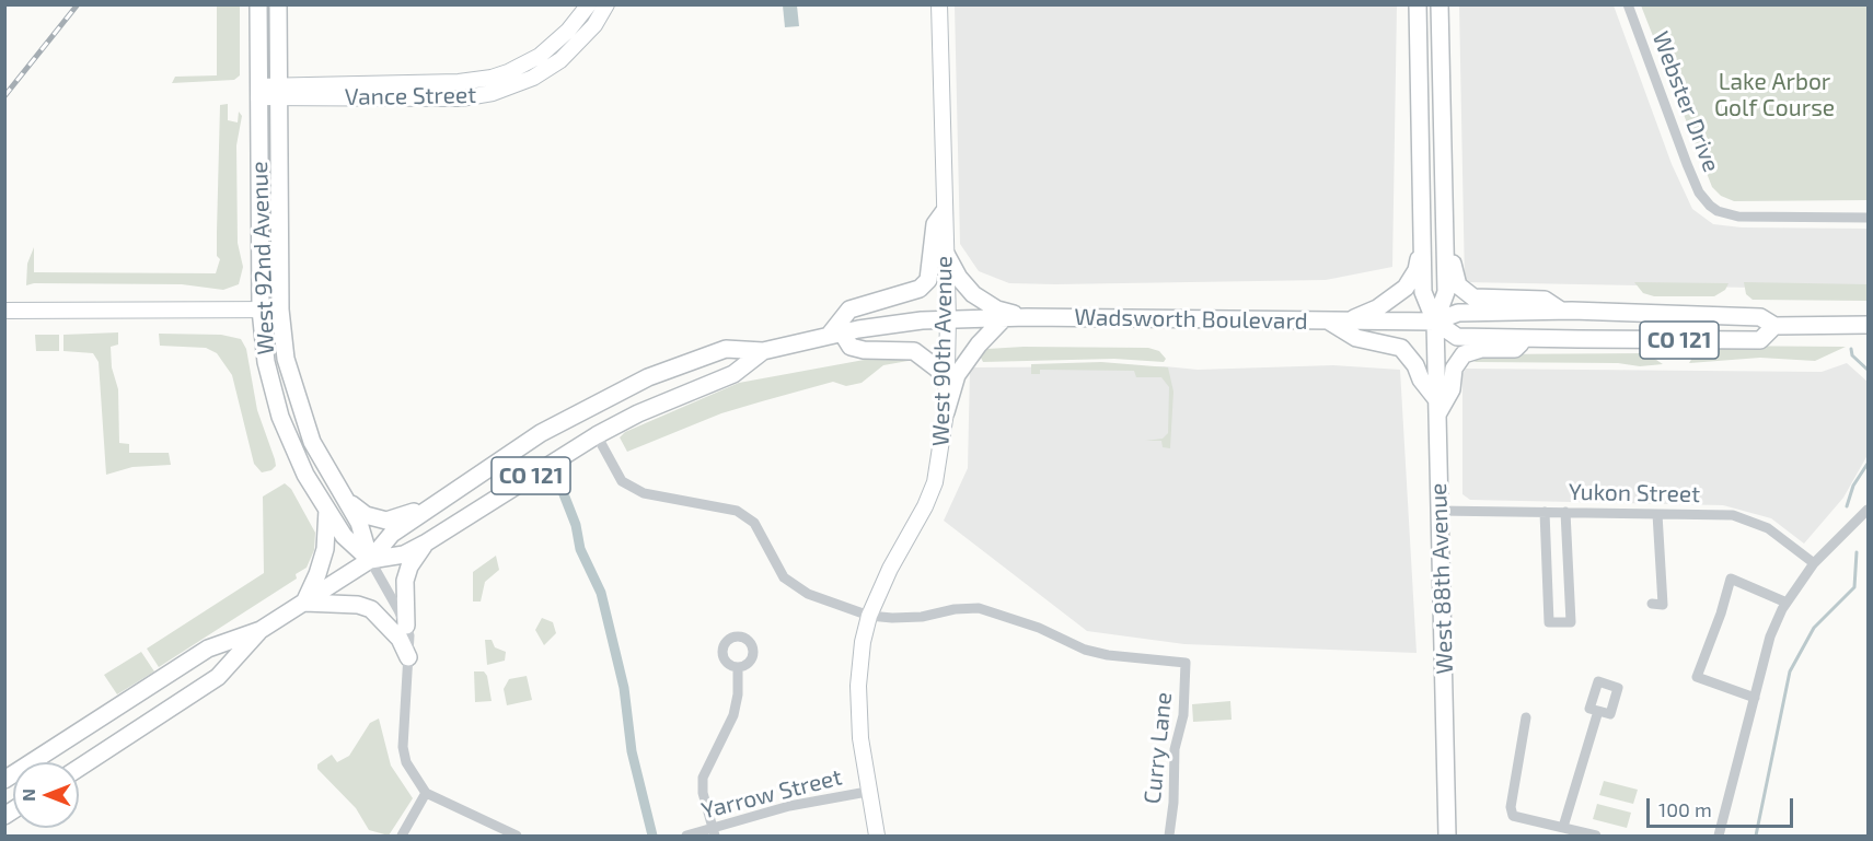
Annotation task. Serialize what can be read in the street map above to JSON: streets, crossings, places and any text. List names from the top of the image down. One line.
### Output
{"streets":{"main road":["West 92nd Avenue","Wadsworth Boulevard","CO 121","West 88th Avenue"],"street":["Vance Street","Webster Drive","West 90th Avenue","Yukon Street","Curry Lane","Yarrow Street"]},"crossings":[["Vance Street","West 92nd Avenue"],["West 92nd Avenue","CO 121"],["Wadsworth Boulevard","CO 121"],["Wadsworth Boulevard","West 90th Avenue"],["Wadsworth Boulevard","West 88th Avenue"],["CO 121","West 90th Avenue"],["West 90th Avenue","Curry Lane"],["West 90th Avenue","Yarrow Street"],["Yukon Street","West 88th Avenue"]],"parks":["Lake Arbor Golf Course"],"scale_bar":"100 m","north":"left"}
